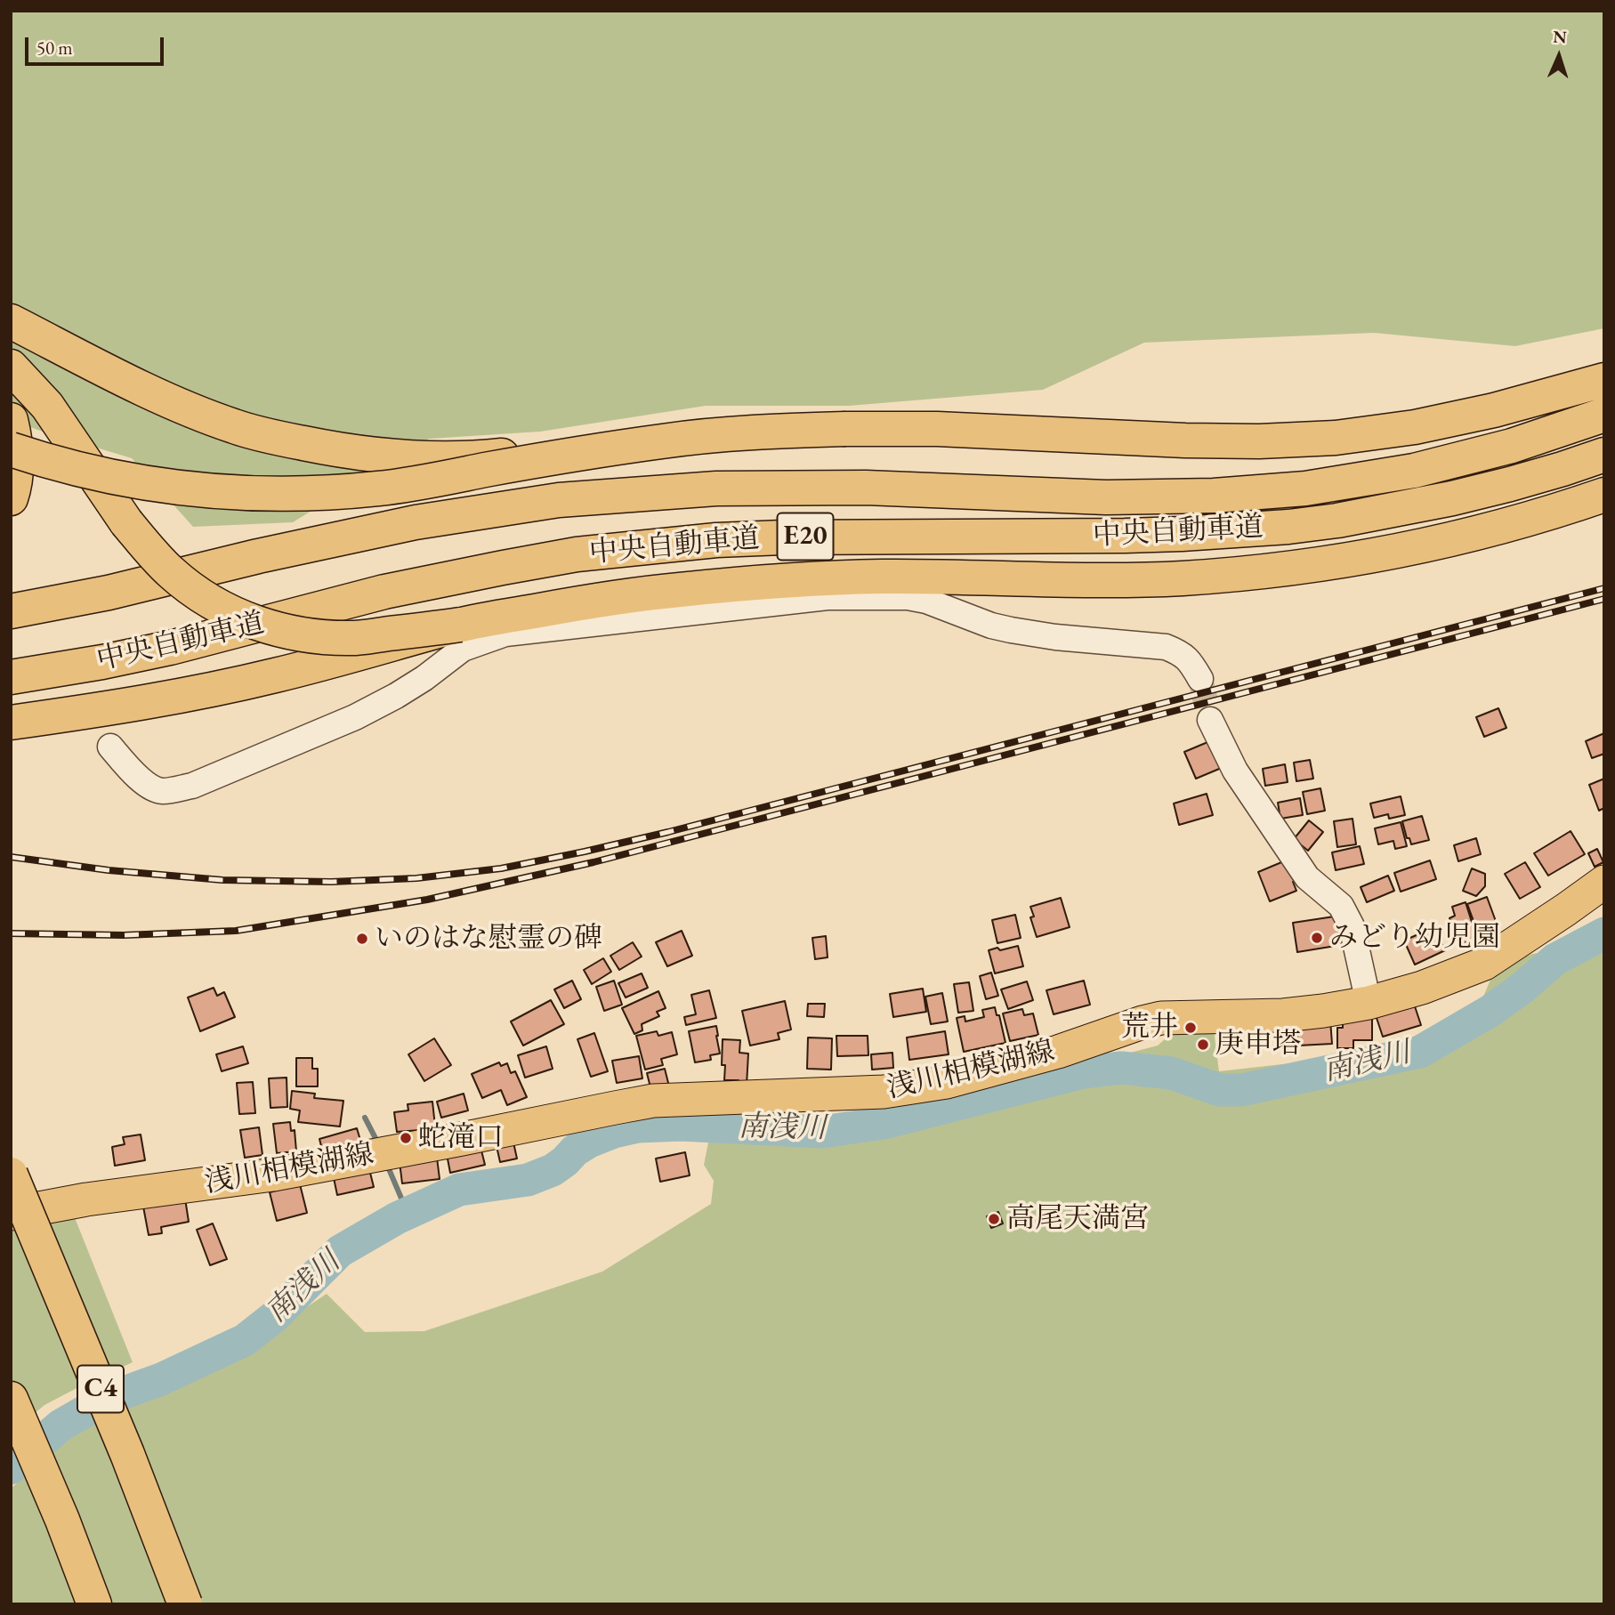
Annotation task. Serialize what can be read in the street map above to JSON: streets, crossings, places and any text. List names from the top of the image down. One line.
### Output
{"streets":{"highway":["中央自動車道","E20","C4"],"main road":["浅川相模湖線"]},"water":["南浅川"],"places":["みどり幼児園","いのはな慰霊の碑","荒井","庚申塔","蛇滝口","高尾天満宮"],"scale_bar":"50 m","north":"top"}
